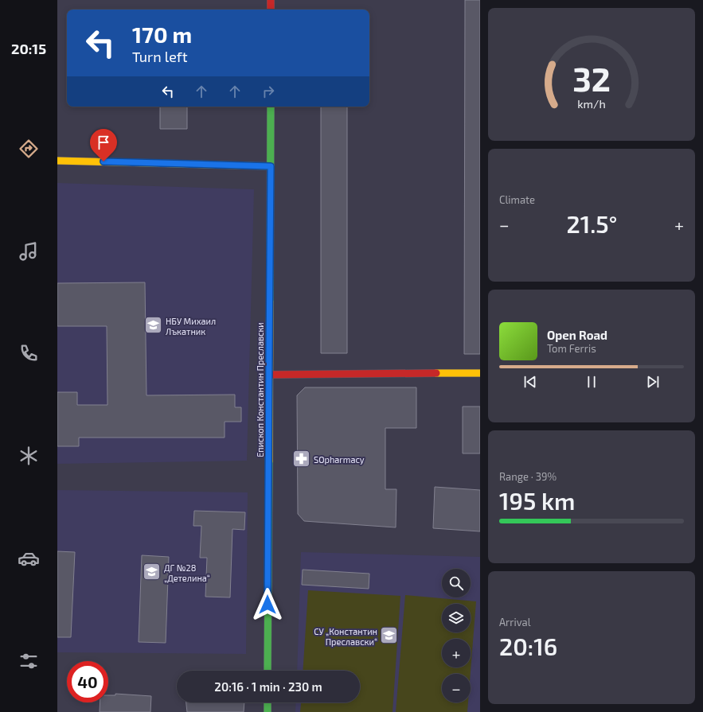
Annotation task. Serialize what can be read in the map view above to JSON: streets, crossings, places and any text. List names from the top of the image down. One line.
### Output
{"streets":{"street":["Епископ Константин Преславски"]},"places":{"school or university":["НБУ Михаил Лъкатник","ДГ №28 „Детелина“","СУ „Константин Преславски“"],"pharmacy":["SOpharmacy"]},"page":{"tabs":"20:15","turn":["170 m","Turn left"],"tile":["Climate",["Range · 39%","195 km"],["Arrival","20:16"]],"heat":["−","21.5°","+"],"song":["Open Road","Tom Ferris"],"map_buttons":["+","−"],"limit":"40","trip":"20:16 · 1 min · 230 m","gauge":["32","km/h"]}}
